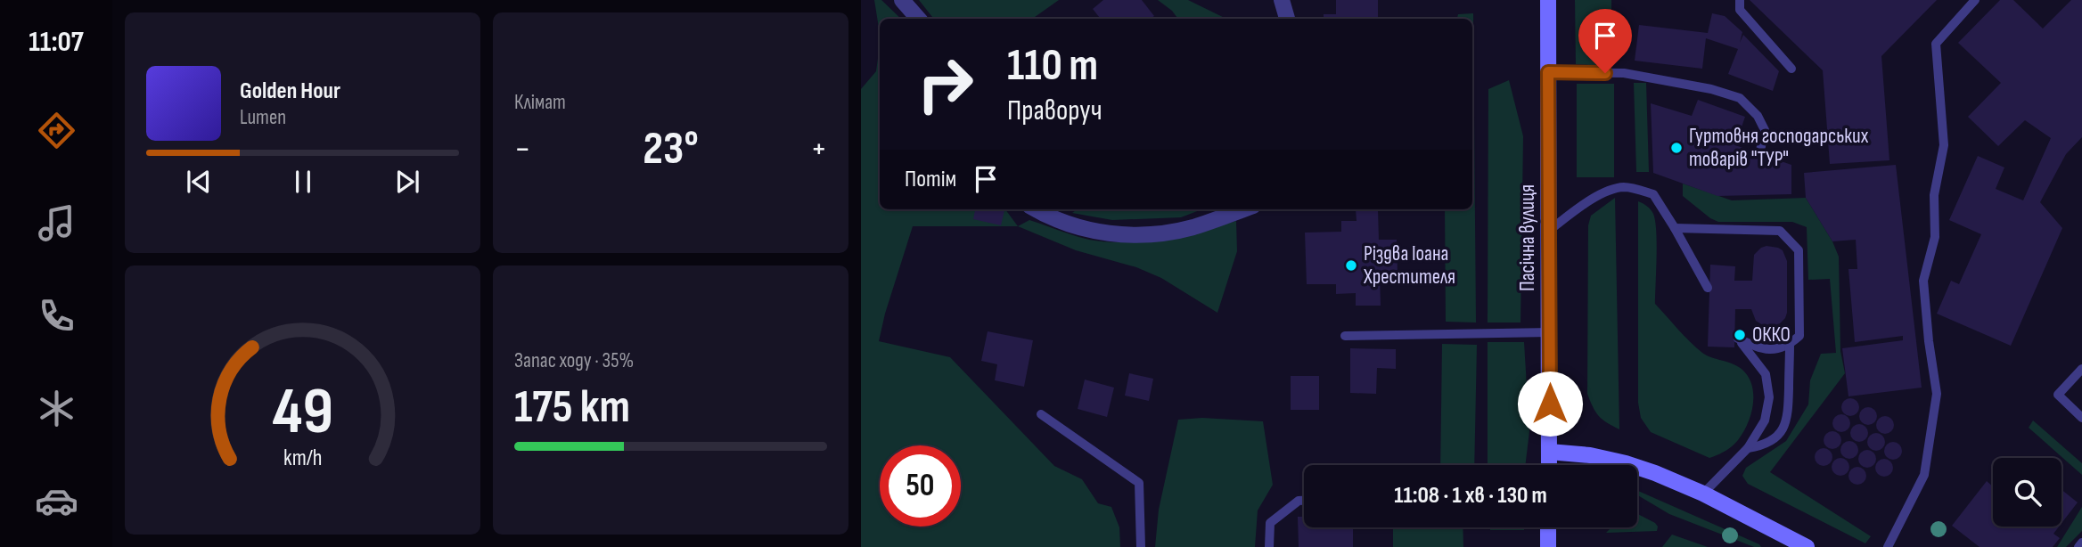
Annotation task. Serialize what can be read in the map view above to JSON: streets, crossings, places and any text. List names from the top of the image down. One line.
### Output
{"streets":{"main road":["Пасічна вулиця"]},"places":["Гуртовня господарських товарів \"ТУР\"","Різдва Іоана Хрестителя","ОККО"],"page":{"tabs":"11:07","tile":["Клімат",["Запас ходу · 35%","175 km"]],"turn":["110 m","Праворуч"],"song":["Golden Hour","Lumen"],"heat":["−","23°","+"],"then":"Потім","limit":"50","trip":"11:08 · 1 хв · 130 m","gauge":["49","km/h"]}}
